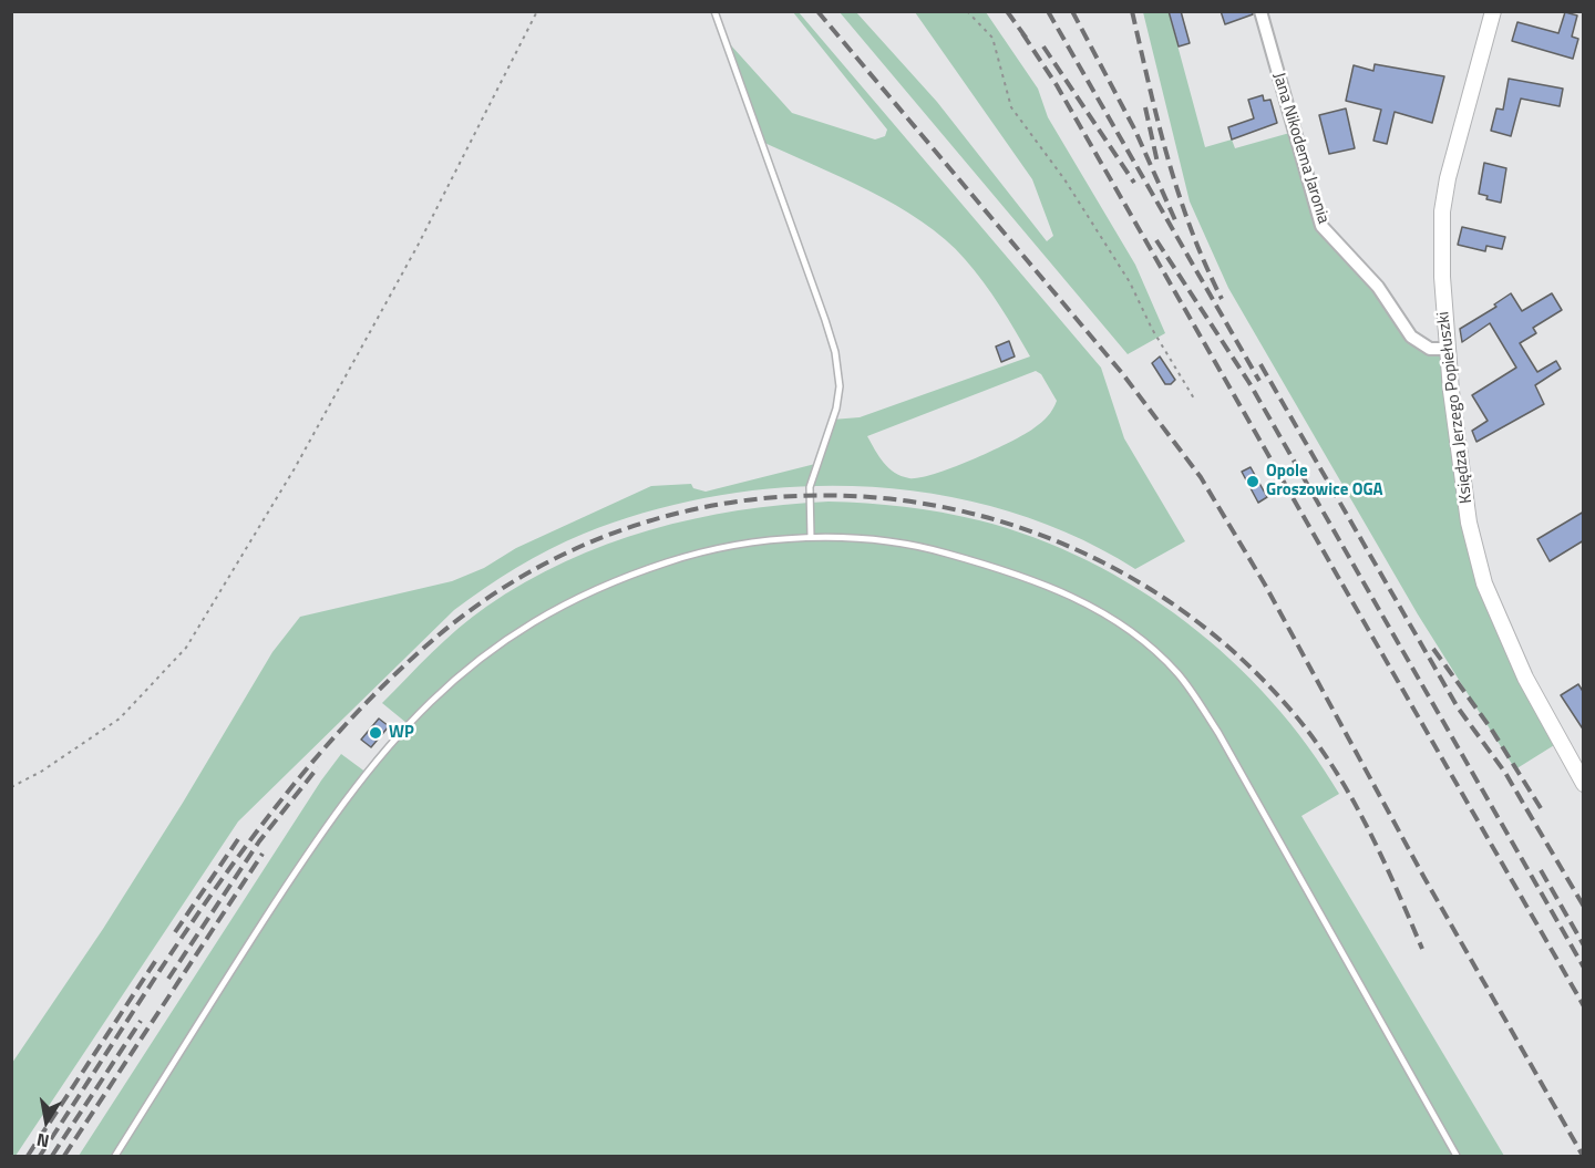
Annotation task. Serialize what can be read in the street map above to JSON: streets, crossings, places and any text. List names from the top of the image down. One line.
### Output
{"streets":{"main road":["Księdza Jerzego Popiełuszki"],"street":["Jana Nikodema Jaronia"]},"crossings":[["Jana Nikodema Jaronia","Księdza Jerzego Popiełuszki"]],"places":["Opole Groszowice OGA","WP"],"north":"bottom"}
